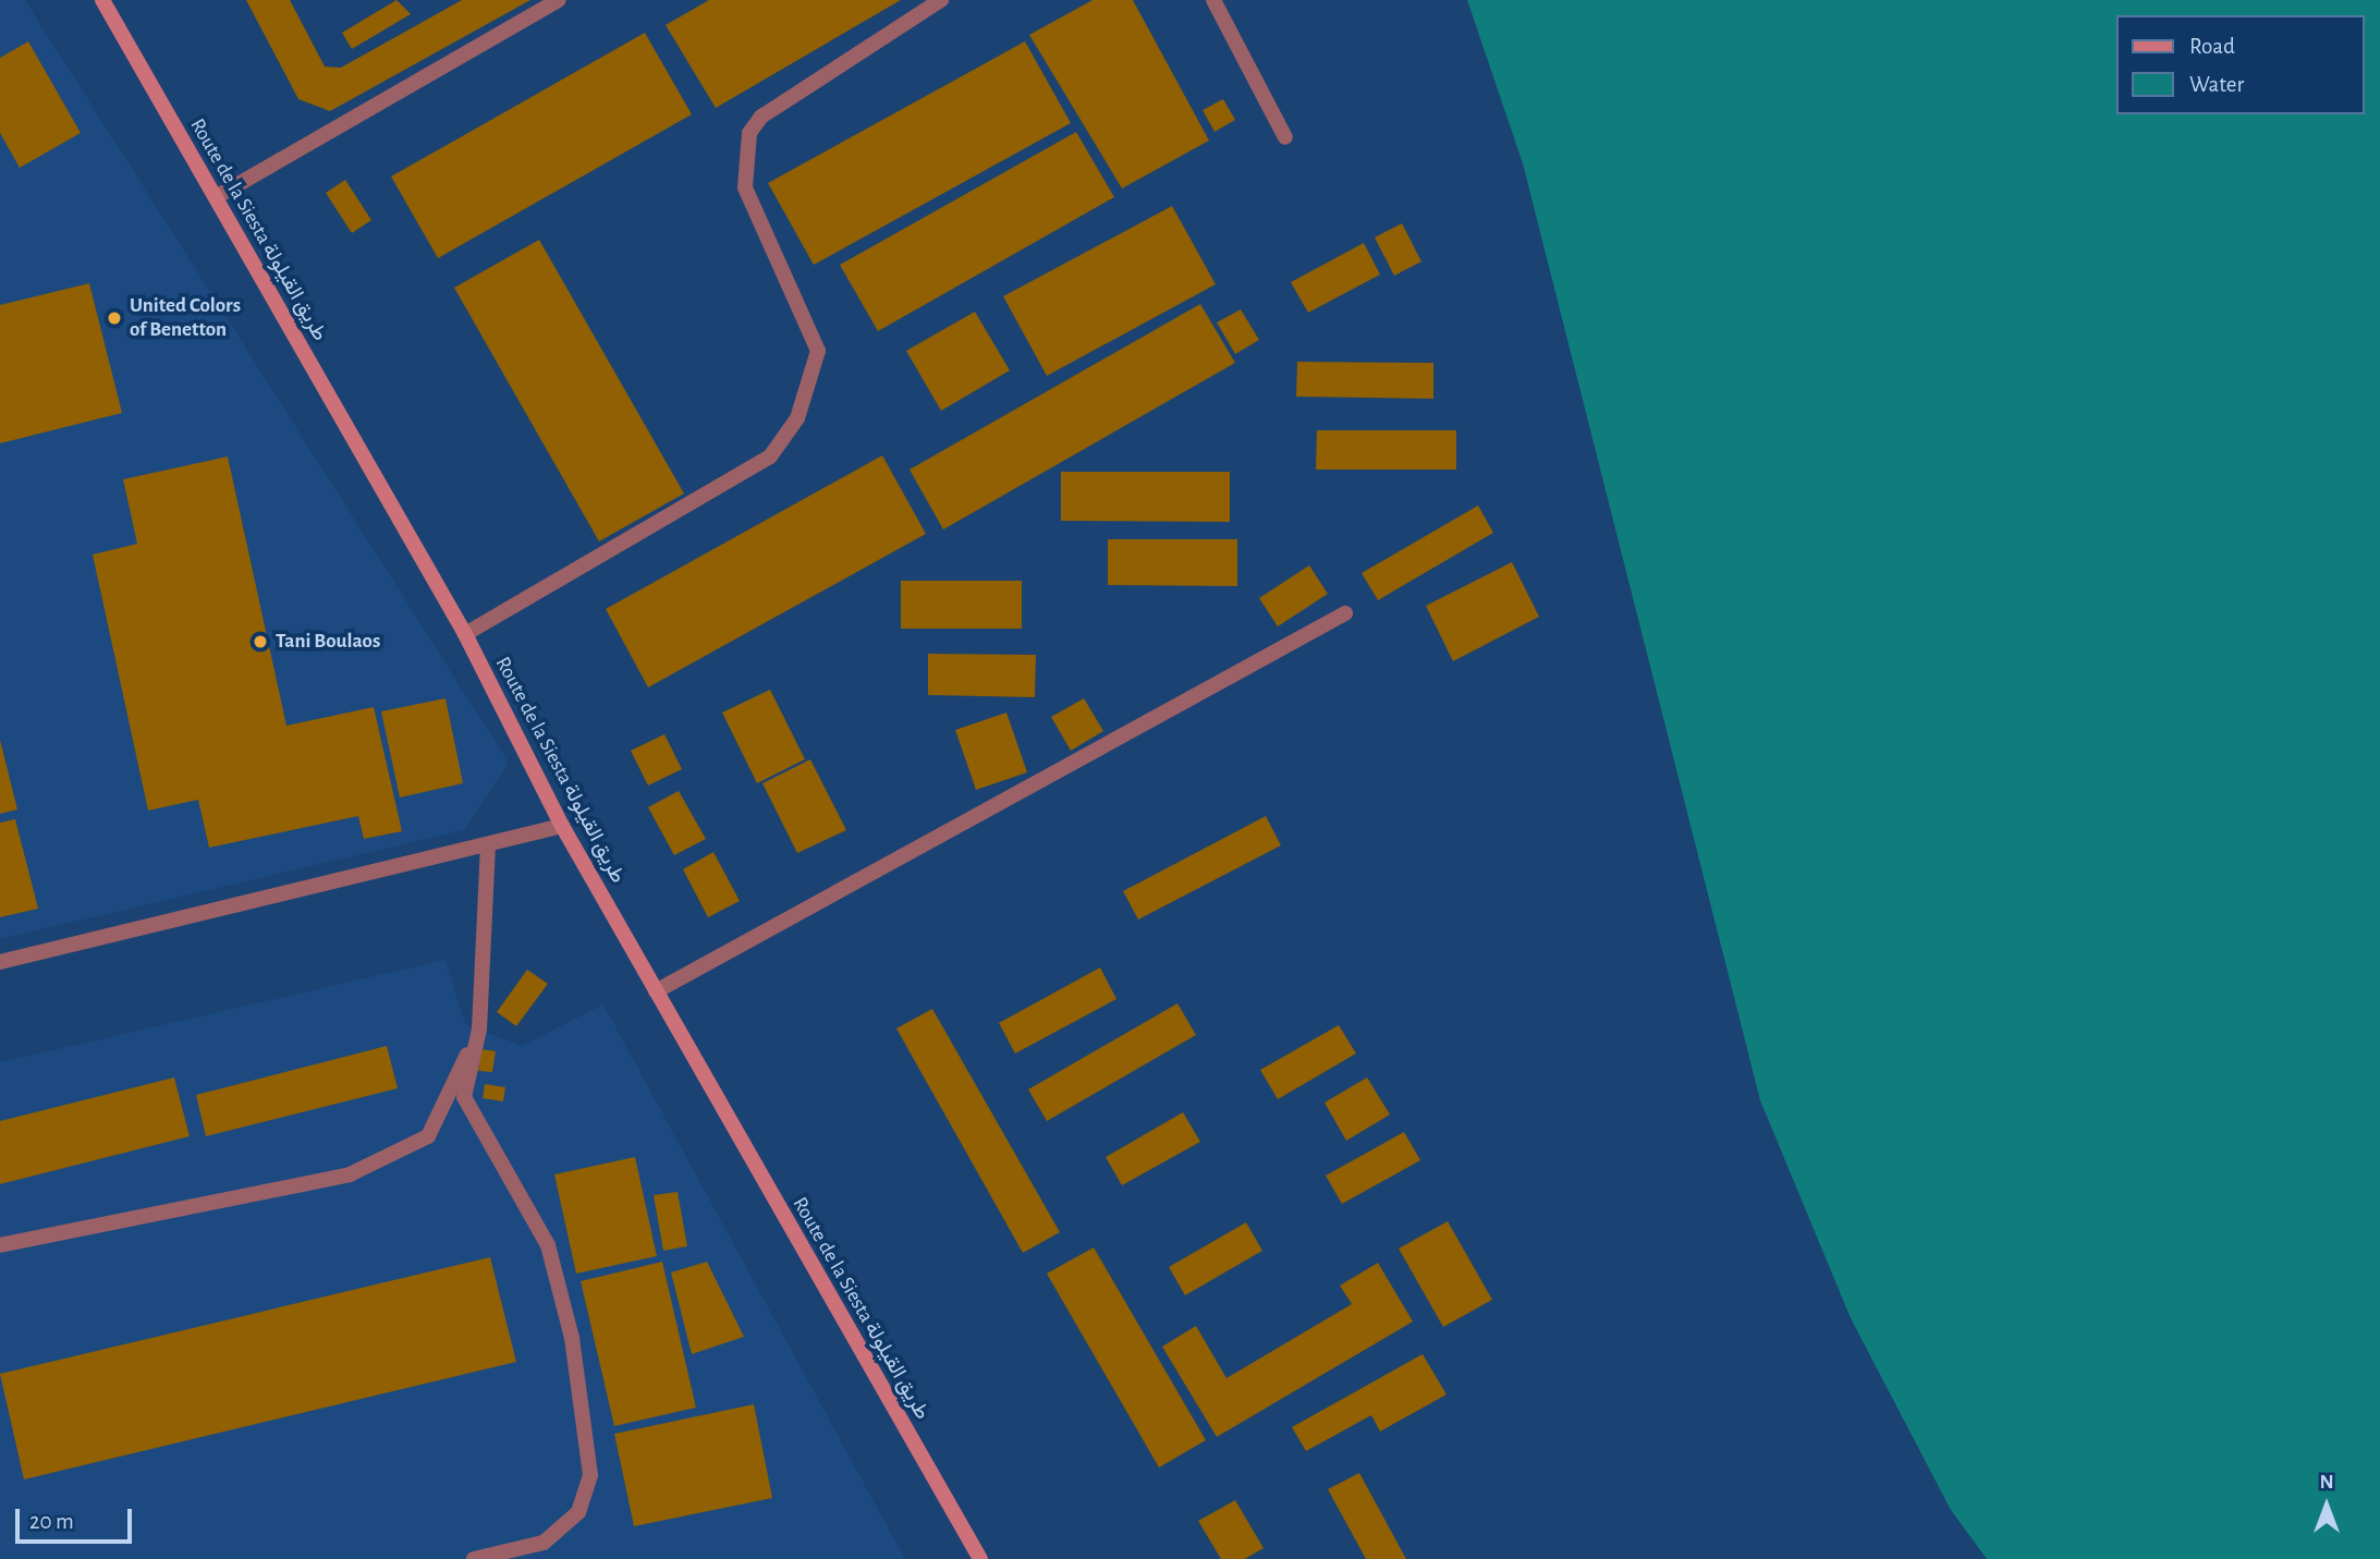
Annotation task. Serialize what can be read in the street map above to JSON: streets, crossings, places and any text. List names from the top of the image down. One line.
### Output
{"streets":{"main road":["Route de la Siesta طريق القيلولة"]},"places":["United Colors of Benetton","Tani Boulaos"],"legend":["Road","Water"],"scale_bar":"20 m","north":"top"}
